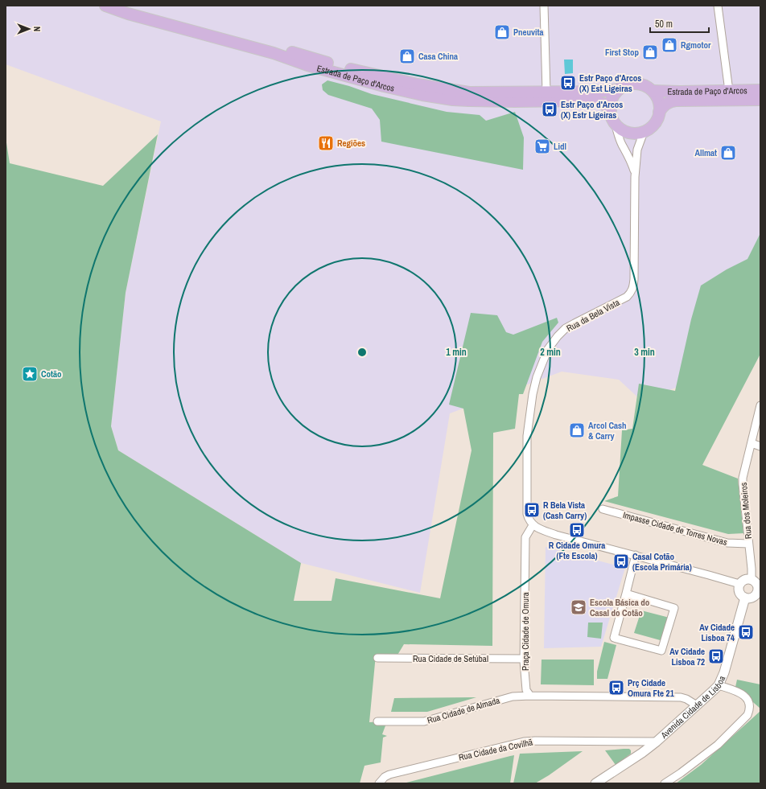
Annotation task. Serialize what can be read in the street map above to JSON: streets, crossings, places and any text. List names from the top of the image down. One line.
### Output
{"streets":{"main road":["Estrada de Paço d'Arcos"],"street":["Rua da Bela Vista","Rua dos Moleiros","Impasse Cidade de Torres Novas","Praça Cidade de Omura","Rua Cidade de Setúbal","Avenida Cidade de Lisboa","Rua Cidade de Almada","Rua Cidade da Covilhã"]},"crossings":[["Estrada de Paço d'Arcos","Rua da Bela Vista"],["Rua da Bela Vista","Praça Cidade de Omura"],["Rua dos Moleiros","Impasse Cidade de Torres Novas"],["Rua dos Moleiros","Avenida Cidade de Lisboa"],["Praça Cidade de Omura","Rua Cidade de Setúbal"],["Praça Cidade de Omura","Rua Cidade de Almada"],["Avenida Cidade de Lisboa","Rua Cidade da Covilhã"]],"places":{"shop":["Pneuvita","Rgmotor","First Stop","Casa China","Allmat","Arcol Cash & Carry"],"bus stop":["Estr Paço d'Arcos (X) Est Ligeiras","Estr Paço d'Arcos (X) Estr Ligeiras","R Bela Vista (Cash Carry)","R Cidade Omura (Fte Escola)","Casal Cotão (Escola Primária)","Av Cidade Lisboa 74","Av Cidade Lisboa 72","Prç Cidade Omura Fte 21"],"restaurant":["Regiões"],"supermarket":["Lidl"],"place":["Cotão"],"school or university":["Escola Básica do Casal do Cotão"]},"scale_bar":"50 m","north":"right","rings":["1 min","2 min","3 min"]}
